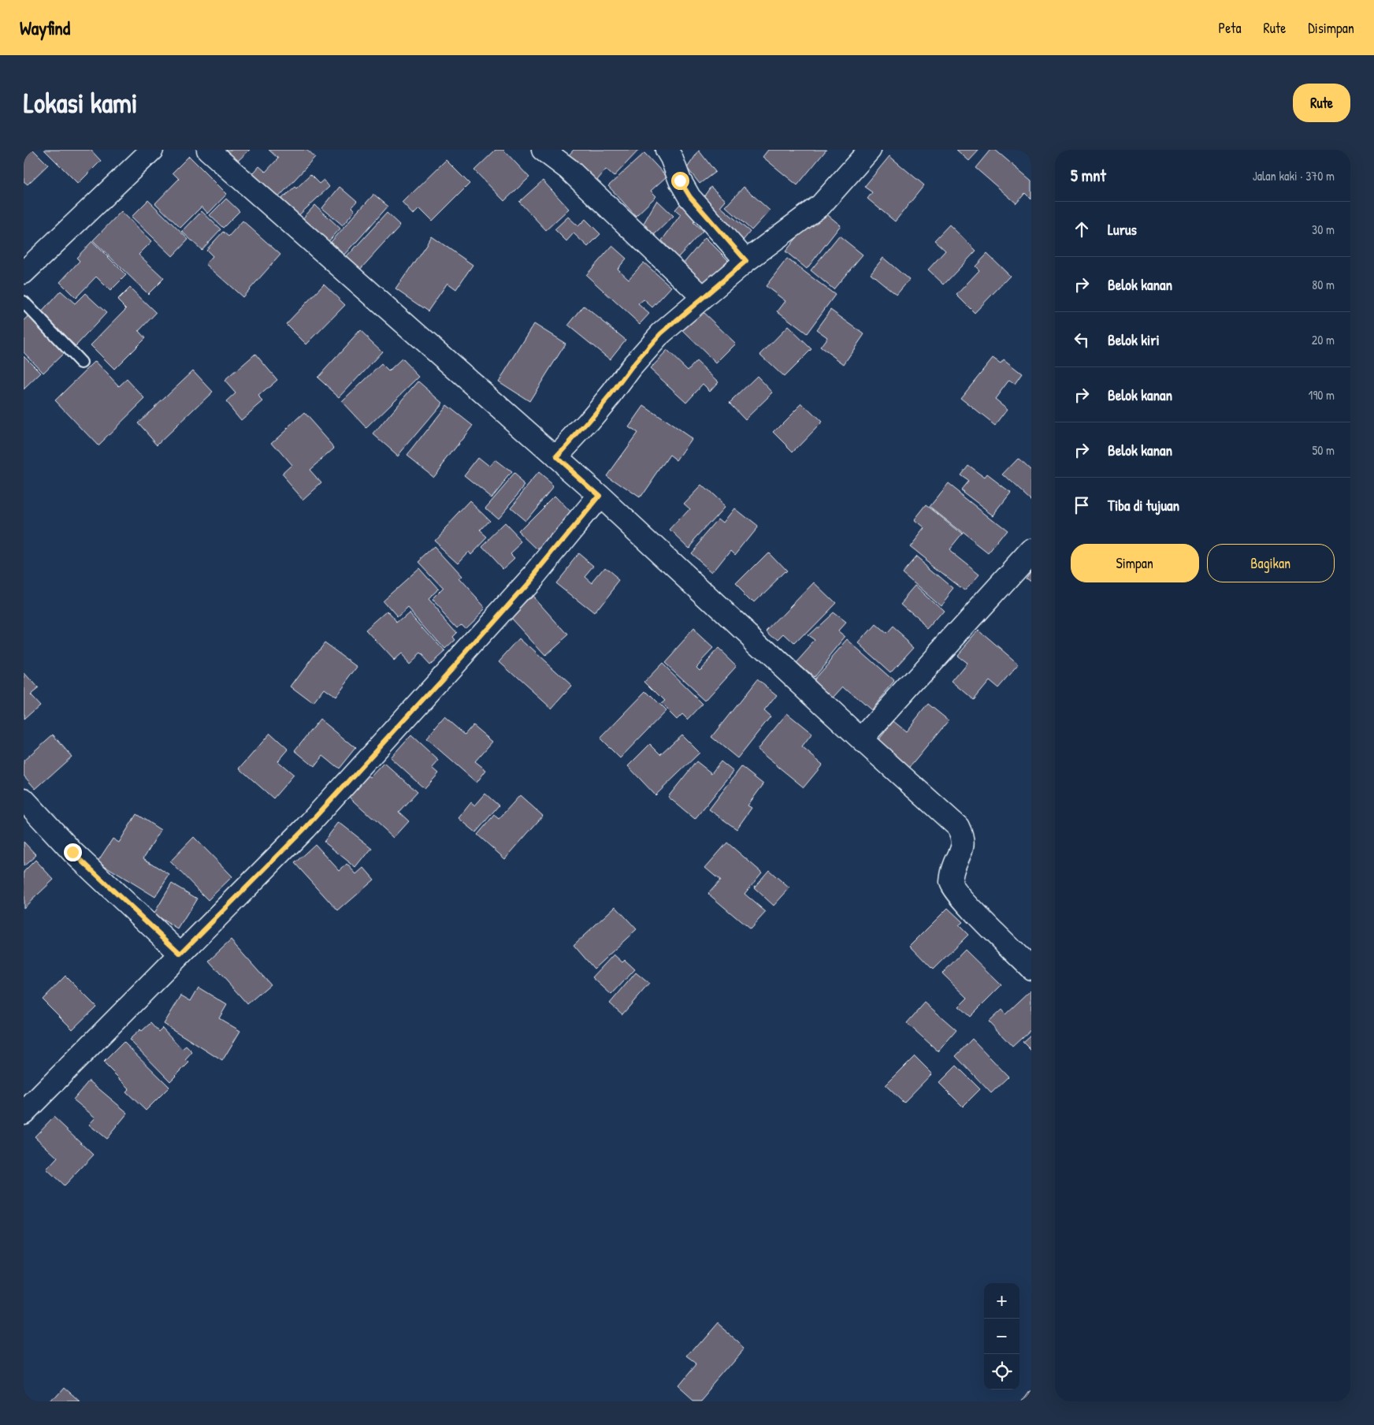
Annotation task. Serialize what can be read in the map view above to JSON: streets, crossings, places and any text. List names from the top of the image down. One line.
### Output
{"page":{"header":"Wayfind","nav":["Peta","Rute","Disimpan"],"buttons":["Rute",["Simpan","Bagikan"]],"title":"Lokasi kami","heading":["5 mnt","Jalan kaki · 370 m"],"list":[["Lurus","30 m"],["Belok kanan","80 m"],["Belok kiri","20 m"],["Belok kanan","190 m"],["Belok kanan","50 m"],"Tiba di tujuan"],"map_buttons":["+","−"]}}
